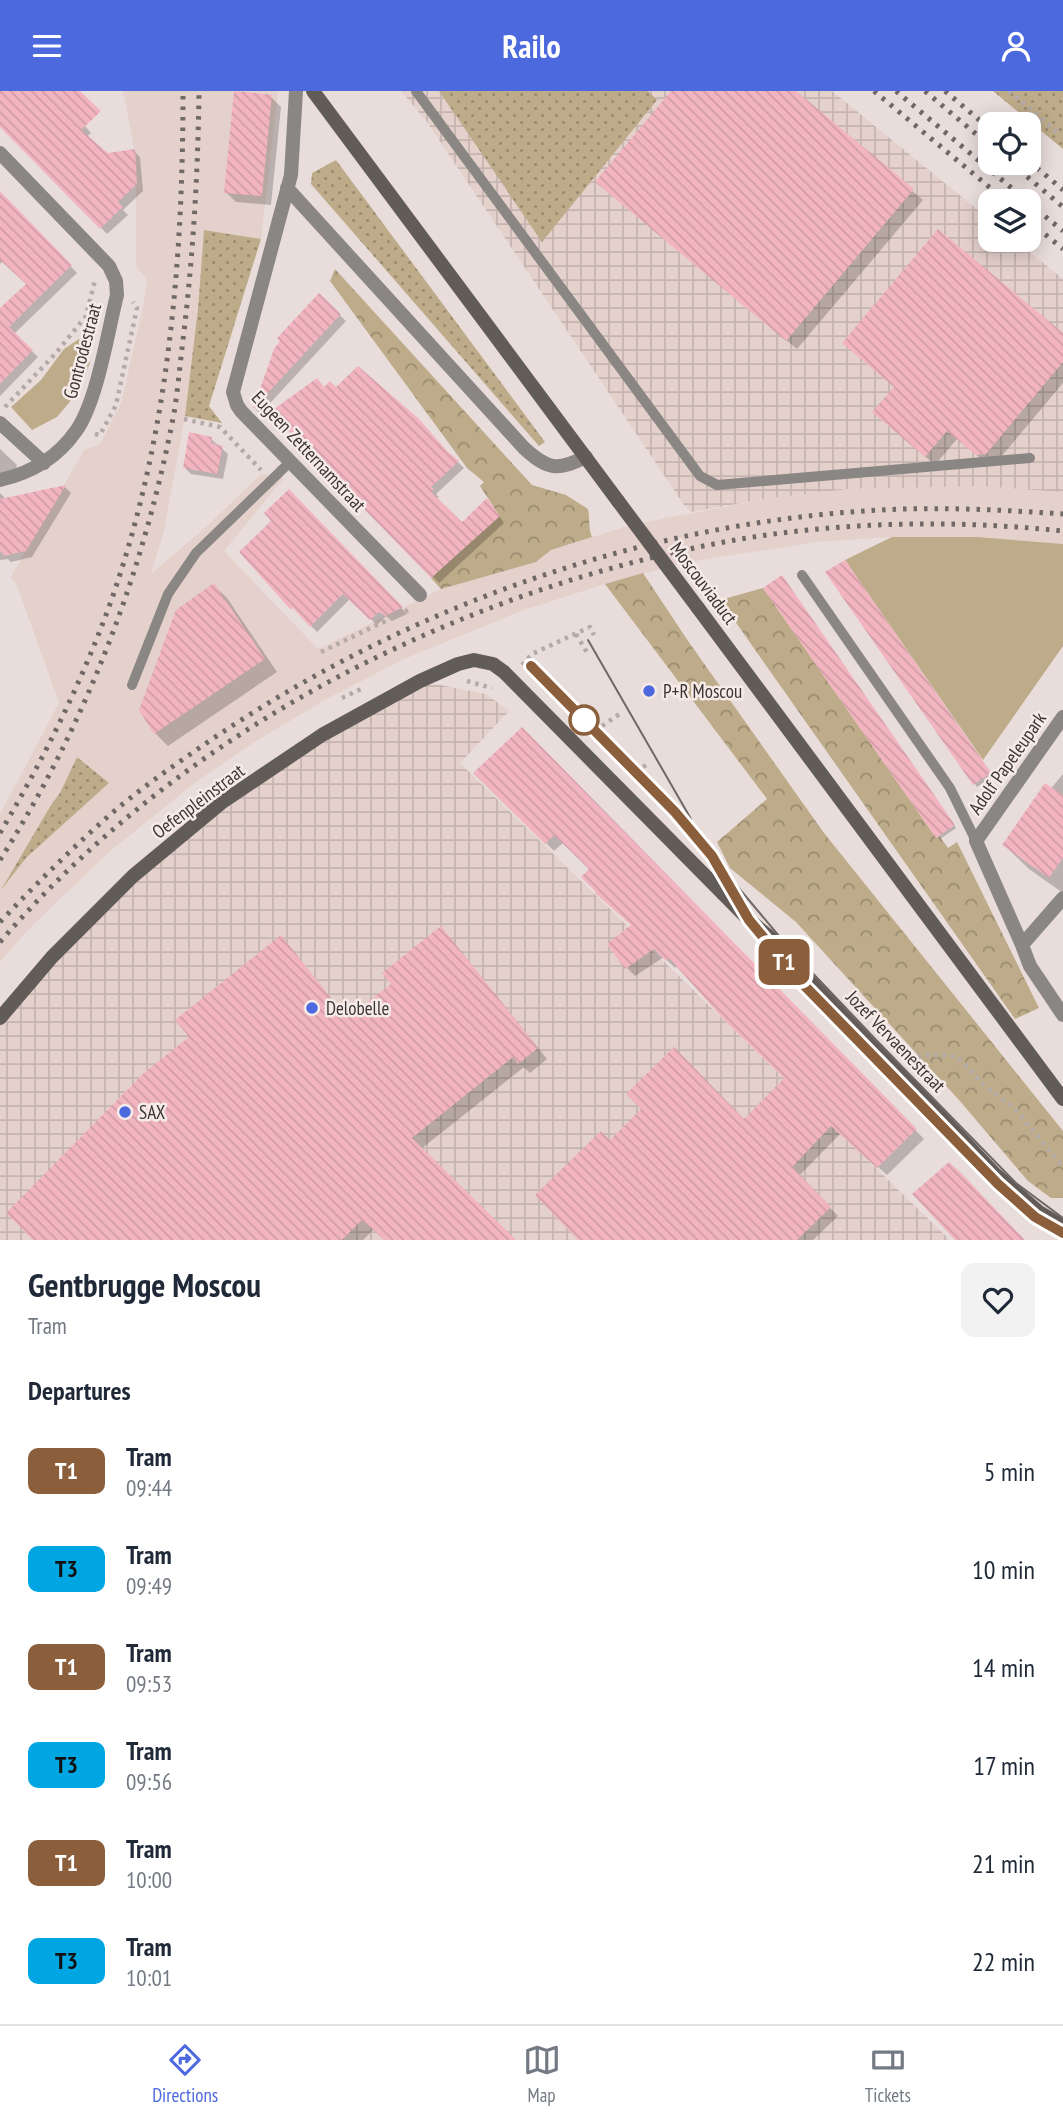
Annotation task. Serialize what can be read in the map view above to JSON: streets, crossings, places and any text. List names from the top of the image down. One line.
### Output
{"streets":{"street":["Gontrodestraat","Eugeen Zetternamstraat","Moscouviaduct","Adolf Papeleupark","Oefenpleinstraat","Jozef Vervaenestraat"]},"crossings":[["Oefenpleinstraat","Jozef Vervaenestraat"]],"places":["P+R Moscou","Delobelle","SAX"],"lines":["tram line T1"],"page":{"header":"Railo","on_map":"T1","heading":[["Gentbrugge Moscou","Tram"],"Departures"],"list":[{"mark":"T1","name":"Tram","note":"09:44","value":"5 min"},{"mark":"T3","name":"Tram","note":"09:49","value":"10 min"},{"mark":"T1","name":"Tram","note":"09:53","value":"14 min"},{"mark":"T3","name":"Tram","note":"09:56","value":"17 min"},{"mark":"T1","name":"Tram","note":"10:00","value":"21 min"},{"mark":"T3","name":"Tram","note":"10:01","value":"22 min"}],"tabs":["Directions","Map","Tickets"]}}
